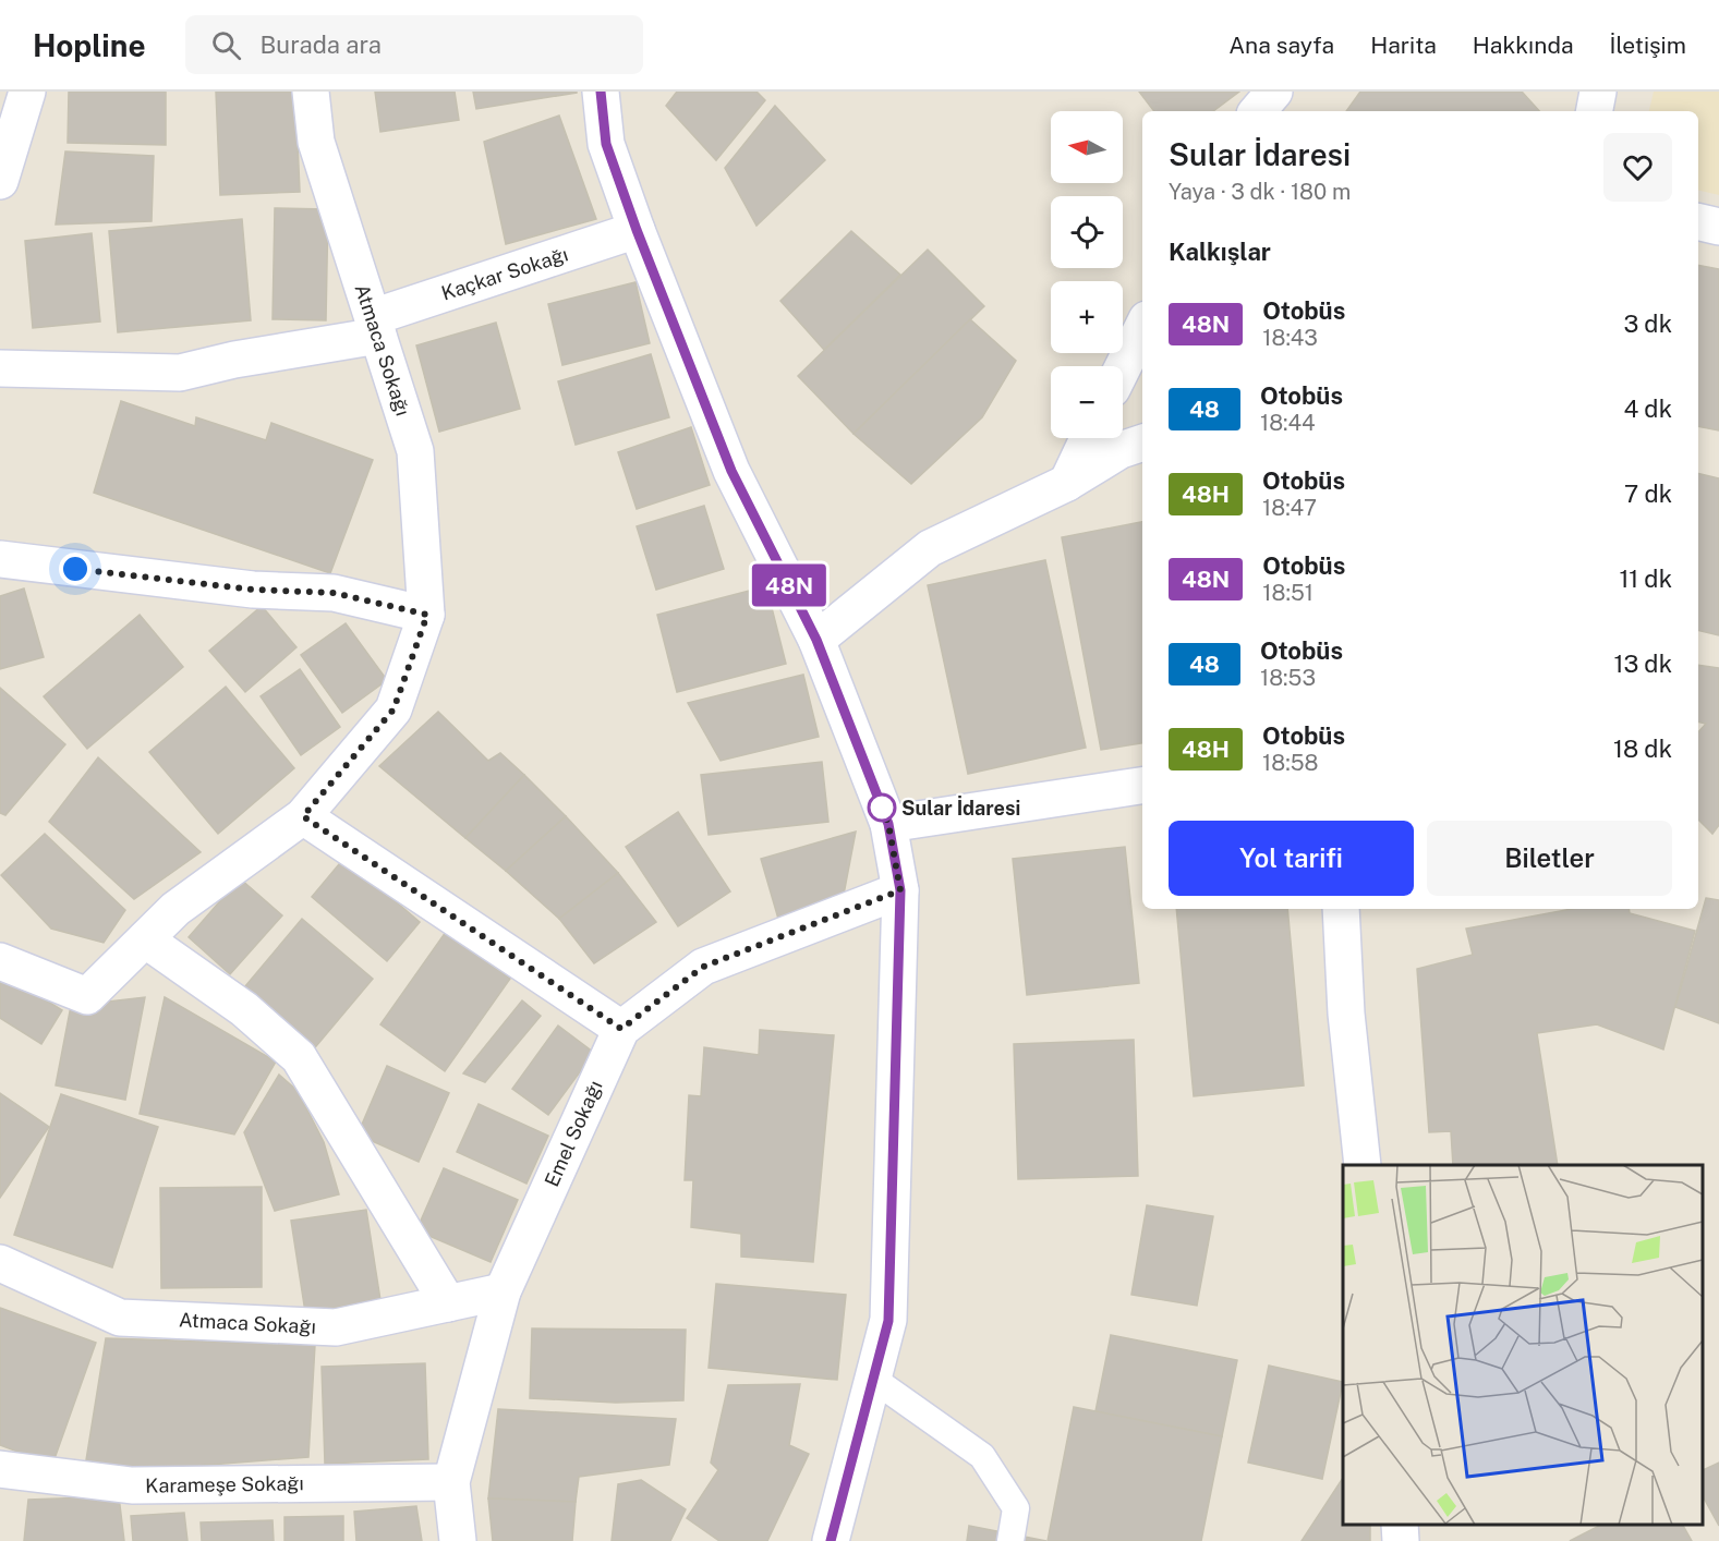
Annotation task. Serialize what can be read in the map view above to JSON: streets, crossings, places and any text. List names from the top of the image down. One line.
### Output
{"streets":{"street":["Kaçkar Sokağı","Atmaca Sokağı","Emel Sokağı","Karameşe Sokağı"]},"crossings":[["Kaçkar Sokağı","Atmaca Sokağı"],["Atmaca Sokağı","Emel Sokağı"],["Emel Sokağı","Karameşe Sokağı"]],"places":["Sular İdaresi"],"lines":["bus line 48N"],"north":"left","page":{"header":"Hopline","search":"Burada ara","nav":["Ana sayfa","Harita","Hakkında","İletişim"],"on_map":"48N","map_buttons":["+","−"],"heading":[["Sular İdaresi","Yaya · 3 dk · 180 m"],"Kalkışlar"],"list":[{"mark":"48N","name":"Otobüs","note":"18:43","value":"3 dk"},{"mark":"48","name":"Otobüs","note":"18:44","value":"4 dk"},{"mark":"48H","name":"Otobüs","note":"18:47","value":"7 dk"},{"mark":"48N","name":"Otobüs","note":"18:51","value":"11 dk"},{"mark":"48","name":"Otobüs","note":"18:53","value":"13 dk"},{"mark":"48H","name":"Otobüs","note":"18:58","value":"18 dk"}],"buttons":["Yol tarifi","Biletler"]}}
